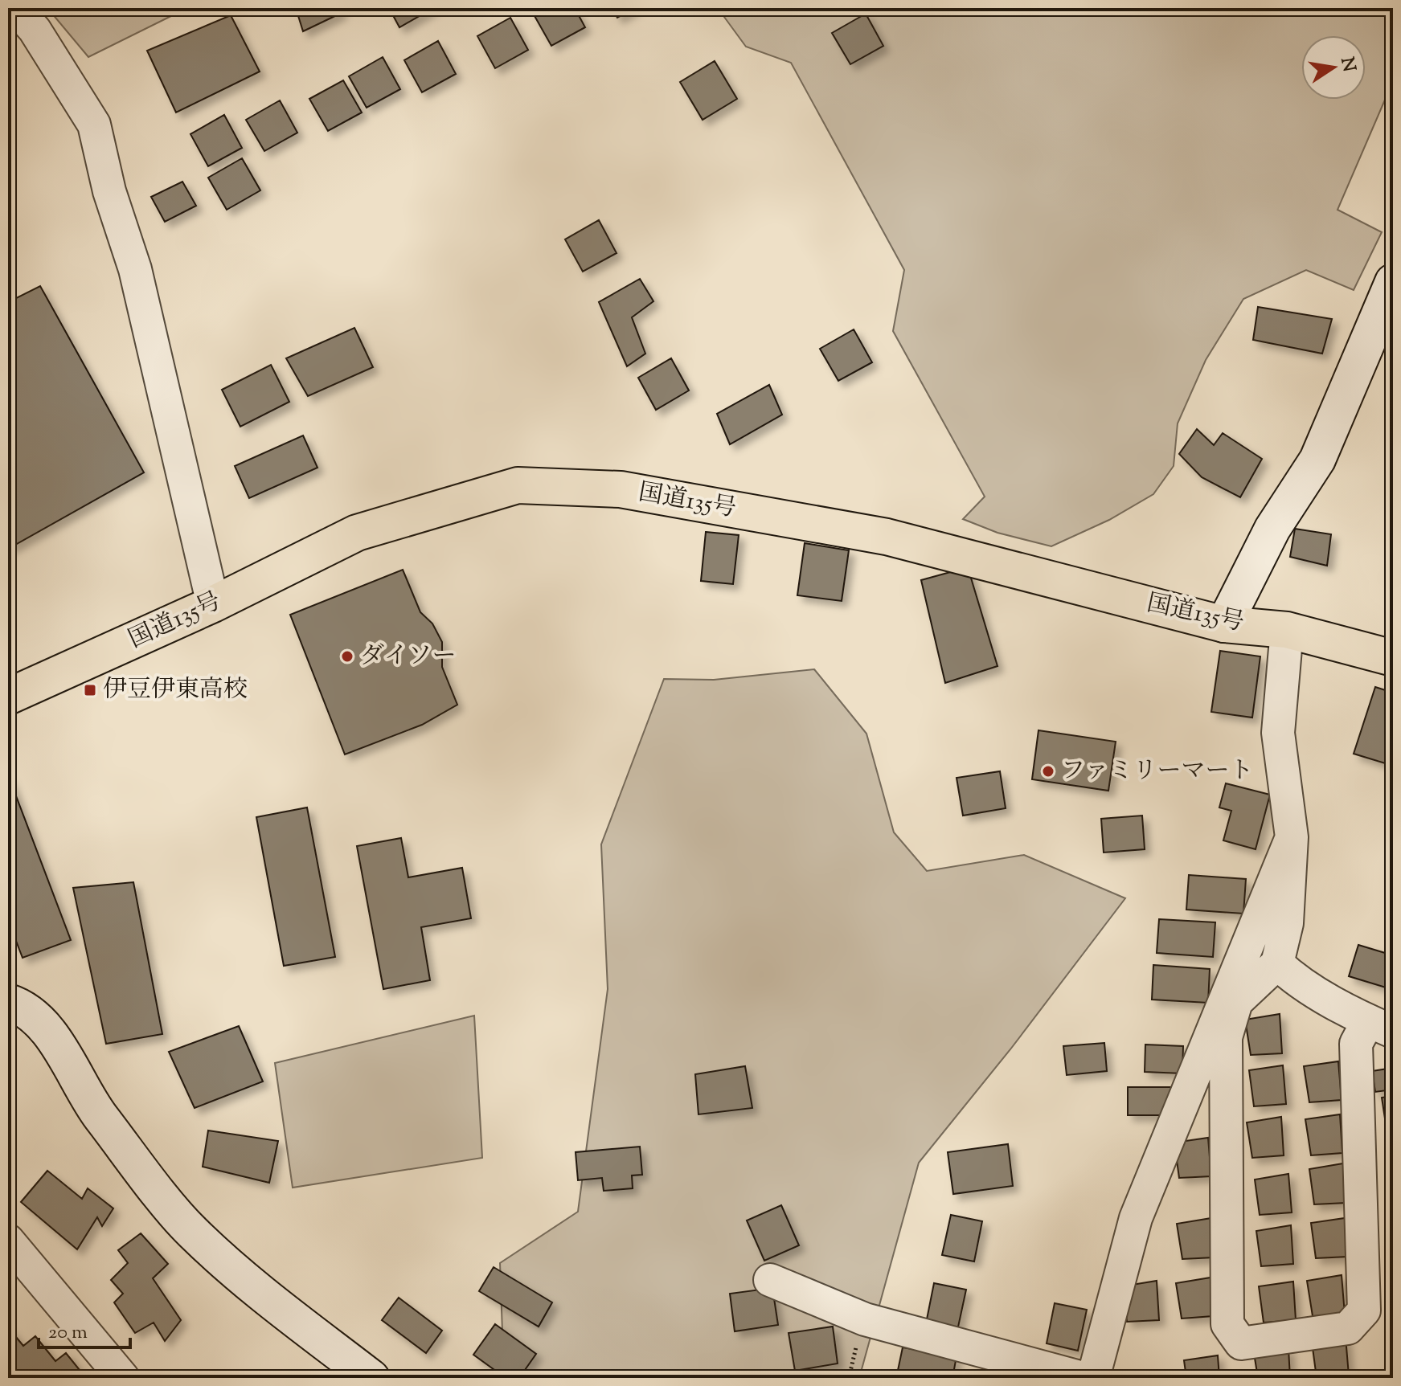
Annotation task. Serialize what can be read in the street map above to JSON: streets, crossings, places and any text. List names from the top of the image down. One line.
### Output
{"streets":{"highway":["国道135号"]},"places":{"other":["ダイソー","ファミリーマート"],"transit":["伊豆伊東高校"]},"scale_bar":"20 m","north":"right"}
